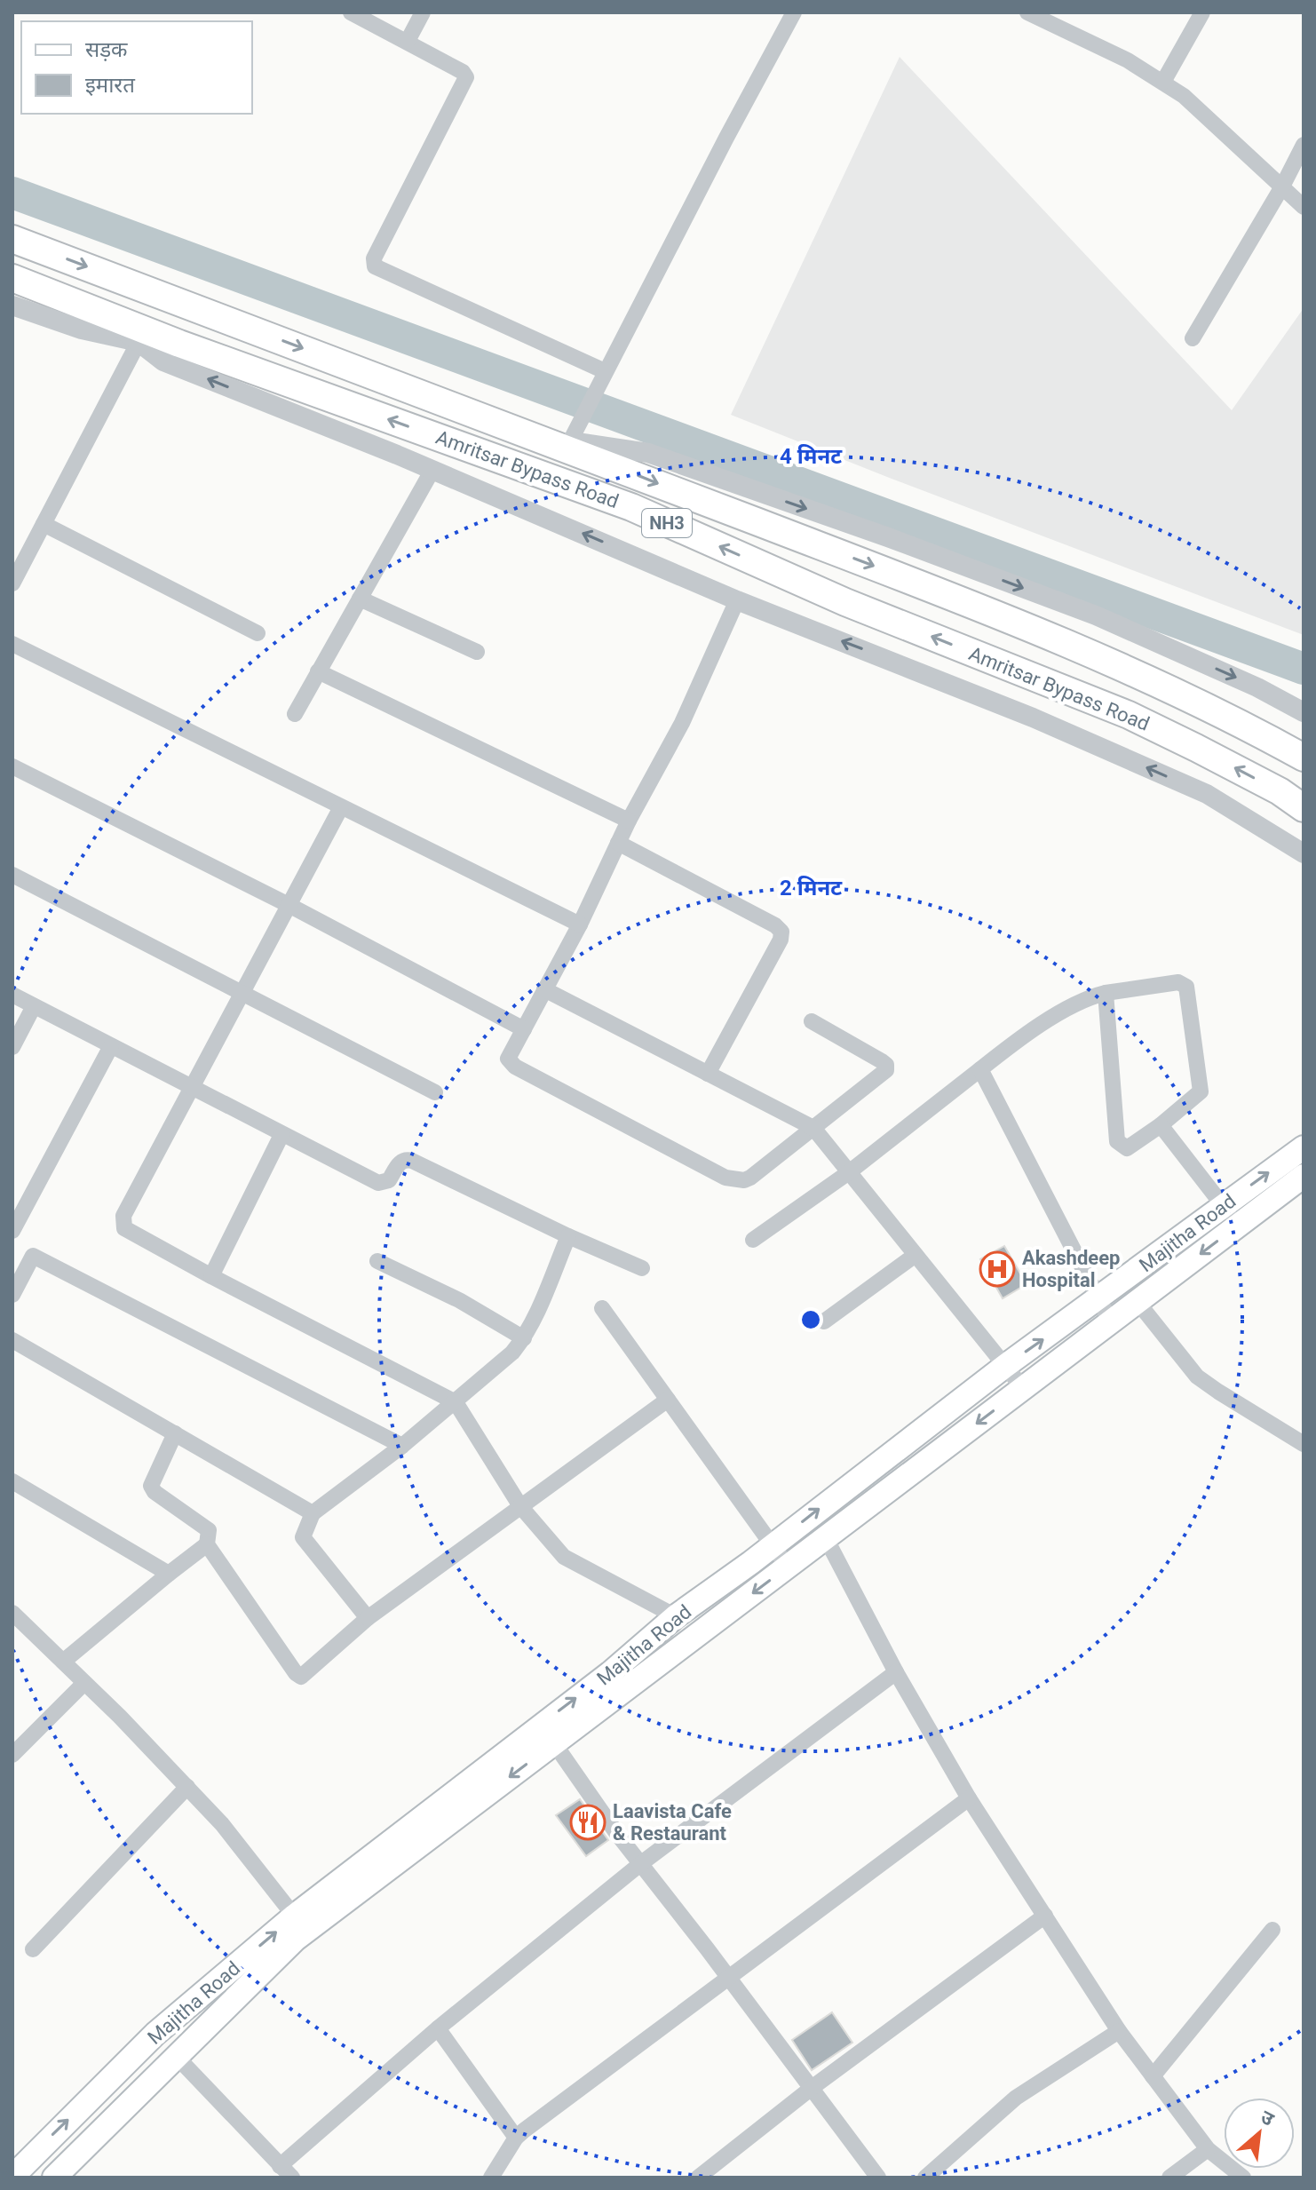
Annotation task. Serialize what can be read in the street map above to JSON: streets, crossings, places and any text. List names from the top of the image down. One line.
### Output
{"streets":{"highway":["Amritsar Bypass Road","NH3"],"main road":["Majitha Road"]},"places":{"hospital":["Akashdeep Hospital"],"restaurant":["Laavista Cafe & Restaurant"]},"legend":["सड़क","इमारत"],"north":"top right","rings":["4 मिनट","2 मिनट"]}
